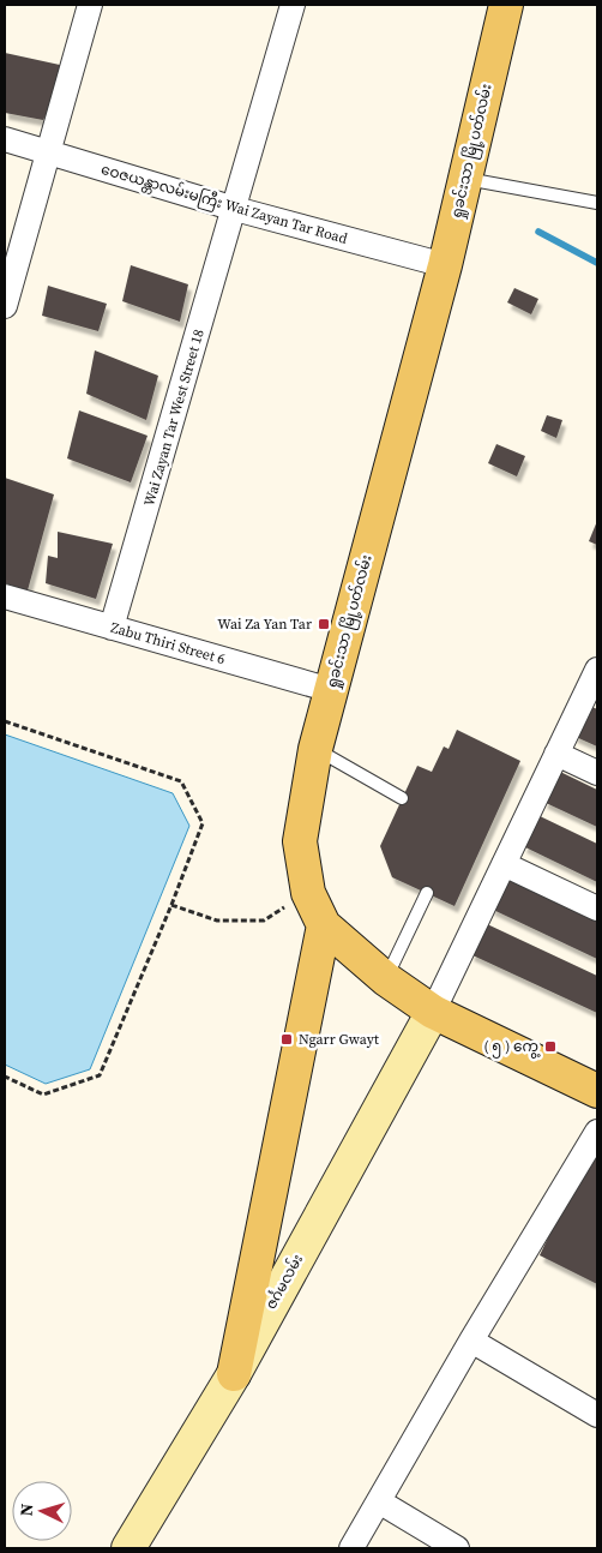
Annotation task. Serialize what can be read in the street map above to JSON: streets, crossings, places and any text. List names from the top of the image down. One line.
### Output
{"streets":{"main road":["ရှုခင်းသာ မြို့ပတ်လမ်း"],"street":["ဝေဇယန္တာလမ်းမကြီး Wai Zayan Tar Road","Wai Zayan Tar West Street 18","Zabu Thiri Street 6","ဇင်္ဂမလမ်း"]},"crossings":[["ရှုခင်းသာ မြို့ပတ်လမ်း","ဝေဇယန္တာလမ်းမကြီး Wai Zayan Tar Road"],["ရှုခင်းသာ မြို့ပတ်လမ်း","Zabu Thiri Street 6"],["ရှုခင်းသာ မြို့ပတ်လမ်း","ဇင်္ဂမလမ်း"],["ဝေဇယန္တာလမ်းမကြီး Wai Zayan Tar Road","Wai Zayan Tar West Street 18"],["Wai Zayan Tar West Street 18","Zabu Thiri Street 6"]],"places":{"transit":["Wai Za Yan Tar","Ngarr Gwayt","( ၅ ) ကွေ့"]},"north":"left"}
